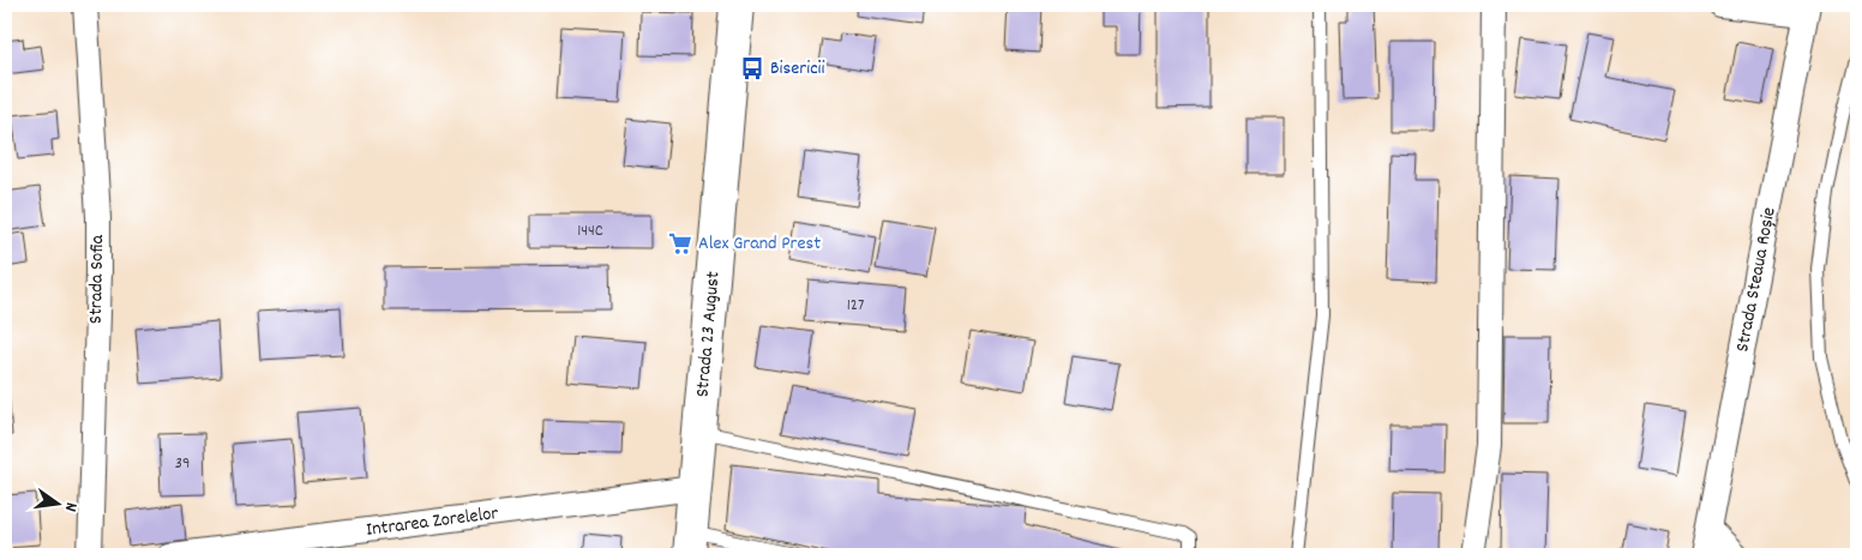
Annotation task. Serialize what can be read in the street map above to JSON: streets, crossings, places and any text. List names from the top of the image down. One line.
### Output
{"streets":{"main road":["Strada 23 August"],"street":["Strada Sofia","Strada Steaua Roșie","Intrarea Zorelelor"]},"crossings":[["Strada 23 August","Intrarea Zorelelor"]],"places":{"bus stop":["Bisericii"],"supermarket":["Alex Grand Prest"]},"house_numbers":["144C","127","39"],"north":"right"}
